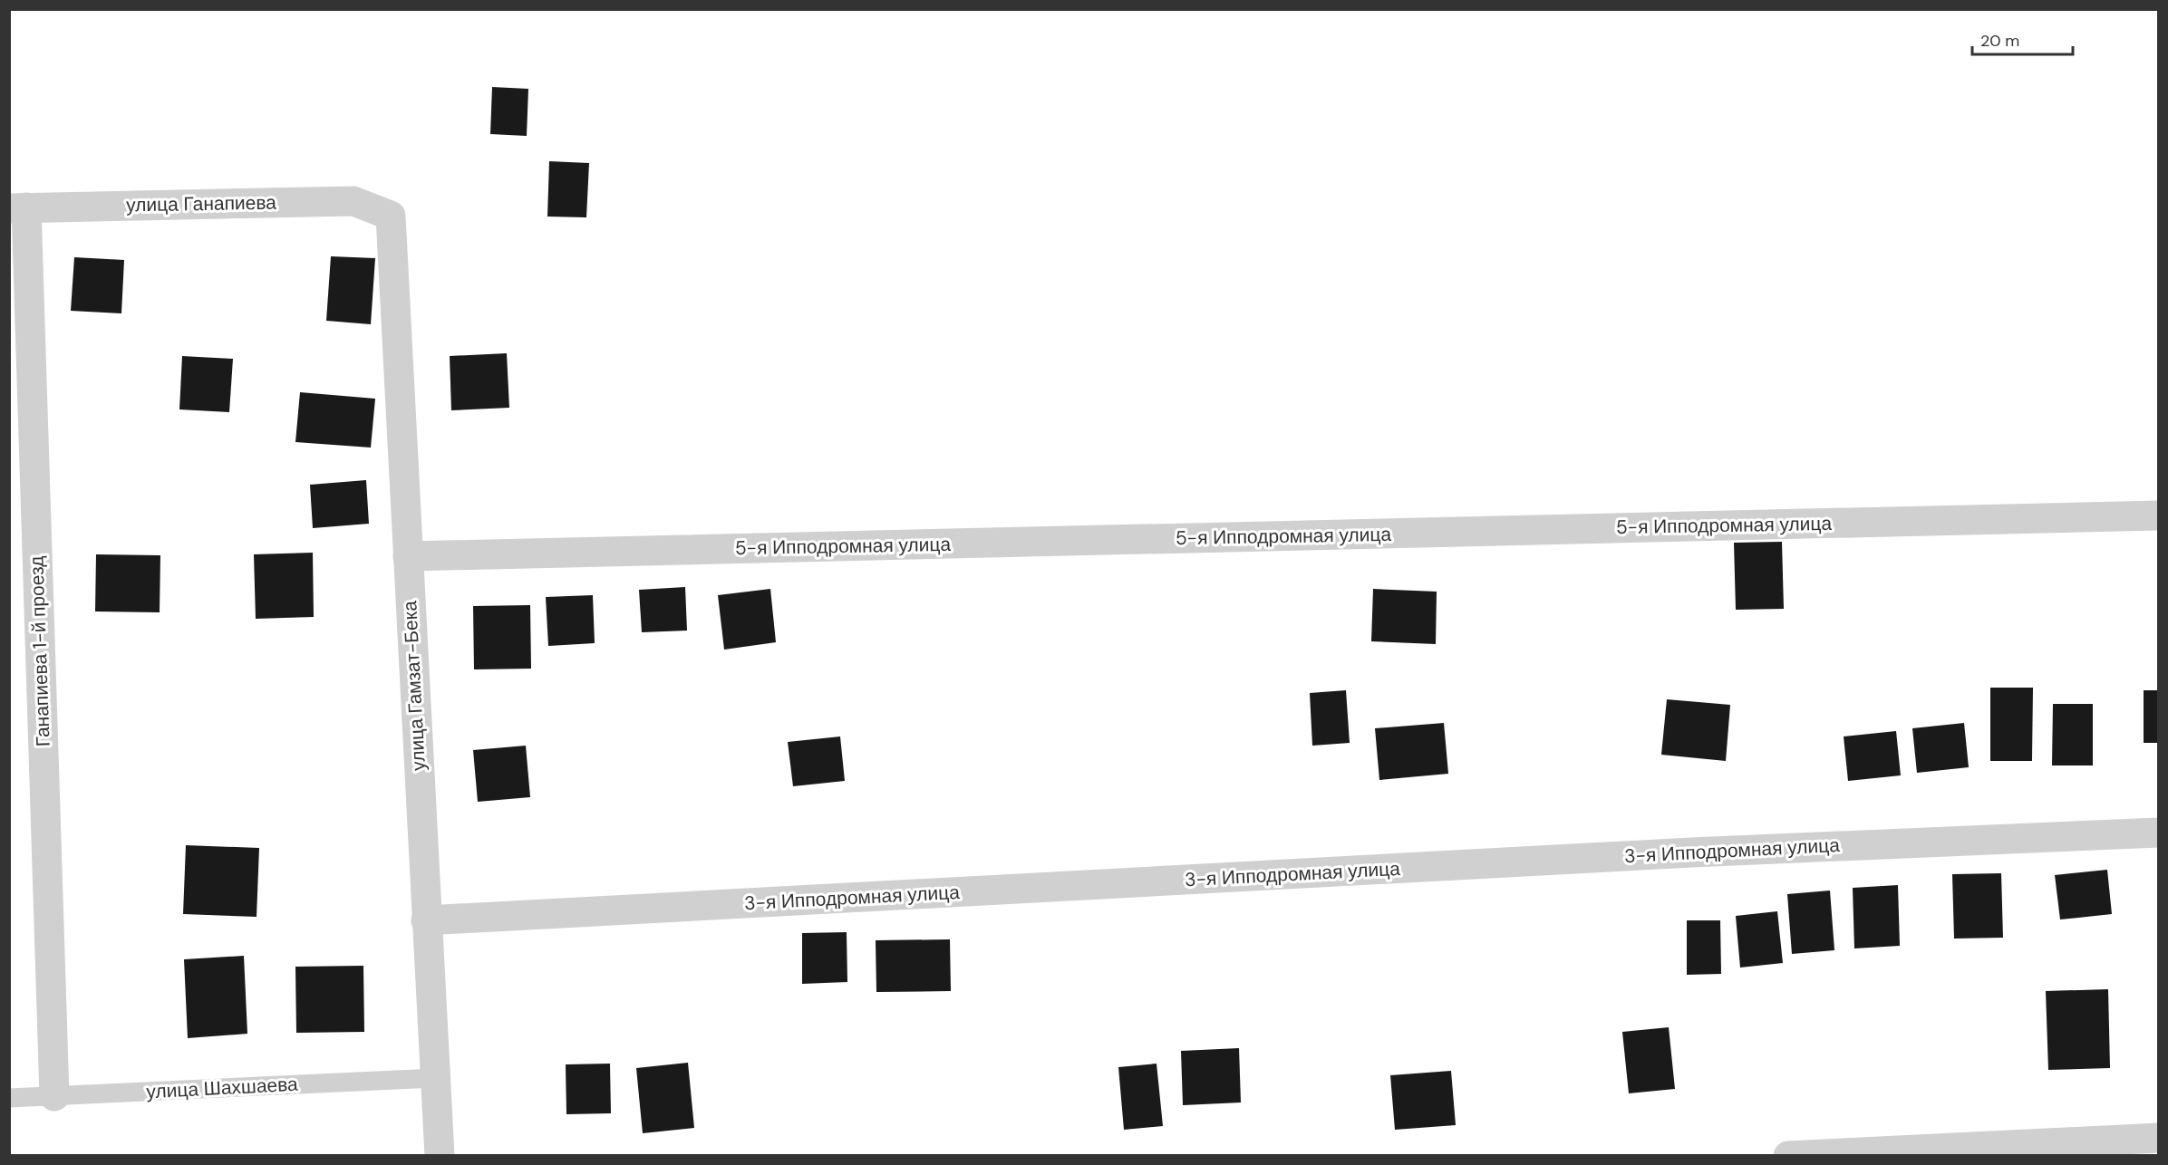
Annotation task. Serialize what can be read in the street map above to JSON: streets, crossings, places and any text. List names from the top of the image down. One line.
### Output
{"streets":{"street":["улица Ганапиева","5-я Ипподромная улица","Ганапиева 1-й проезд","улица Гамзат-Бека","3-я Ипподромная улица"],"lane":["улица Шахшаева"]},"crossings":[["улица Ганапиева","Ганапиева 1-й проезд"],["улица Ганапиева","улица Гамзат-Бека"],["5-я Ипподромная улица","улица Гамзат-Бека"],["Ганапиева 1-й проезд","улица Шахшаева"],["улица Гамзат-Бека","3-я Ипподромная улица"],["улица Гамзат-Бека","улица Шахшаева"]],"scale_bar":"20 m"}
